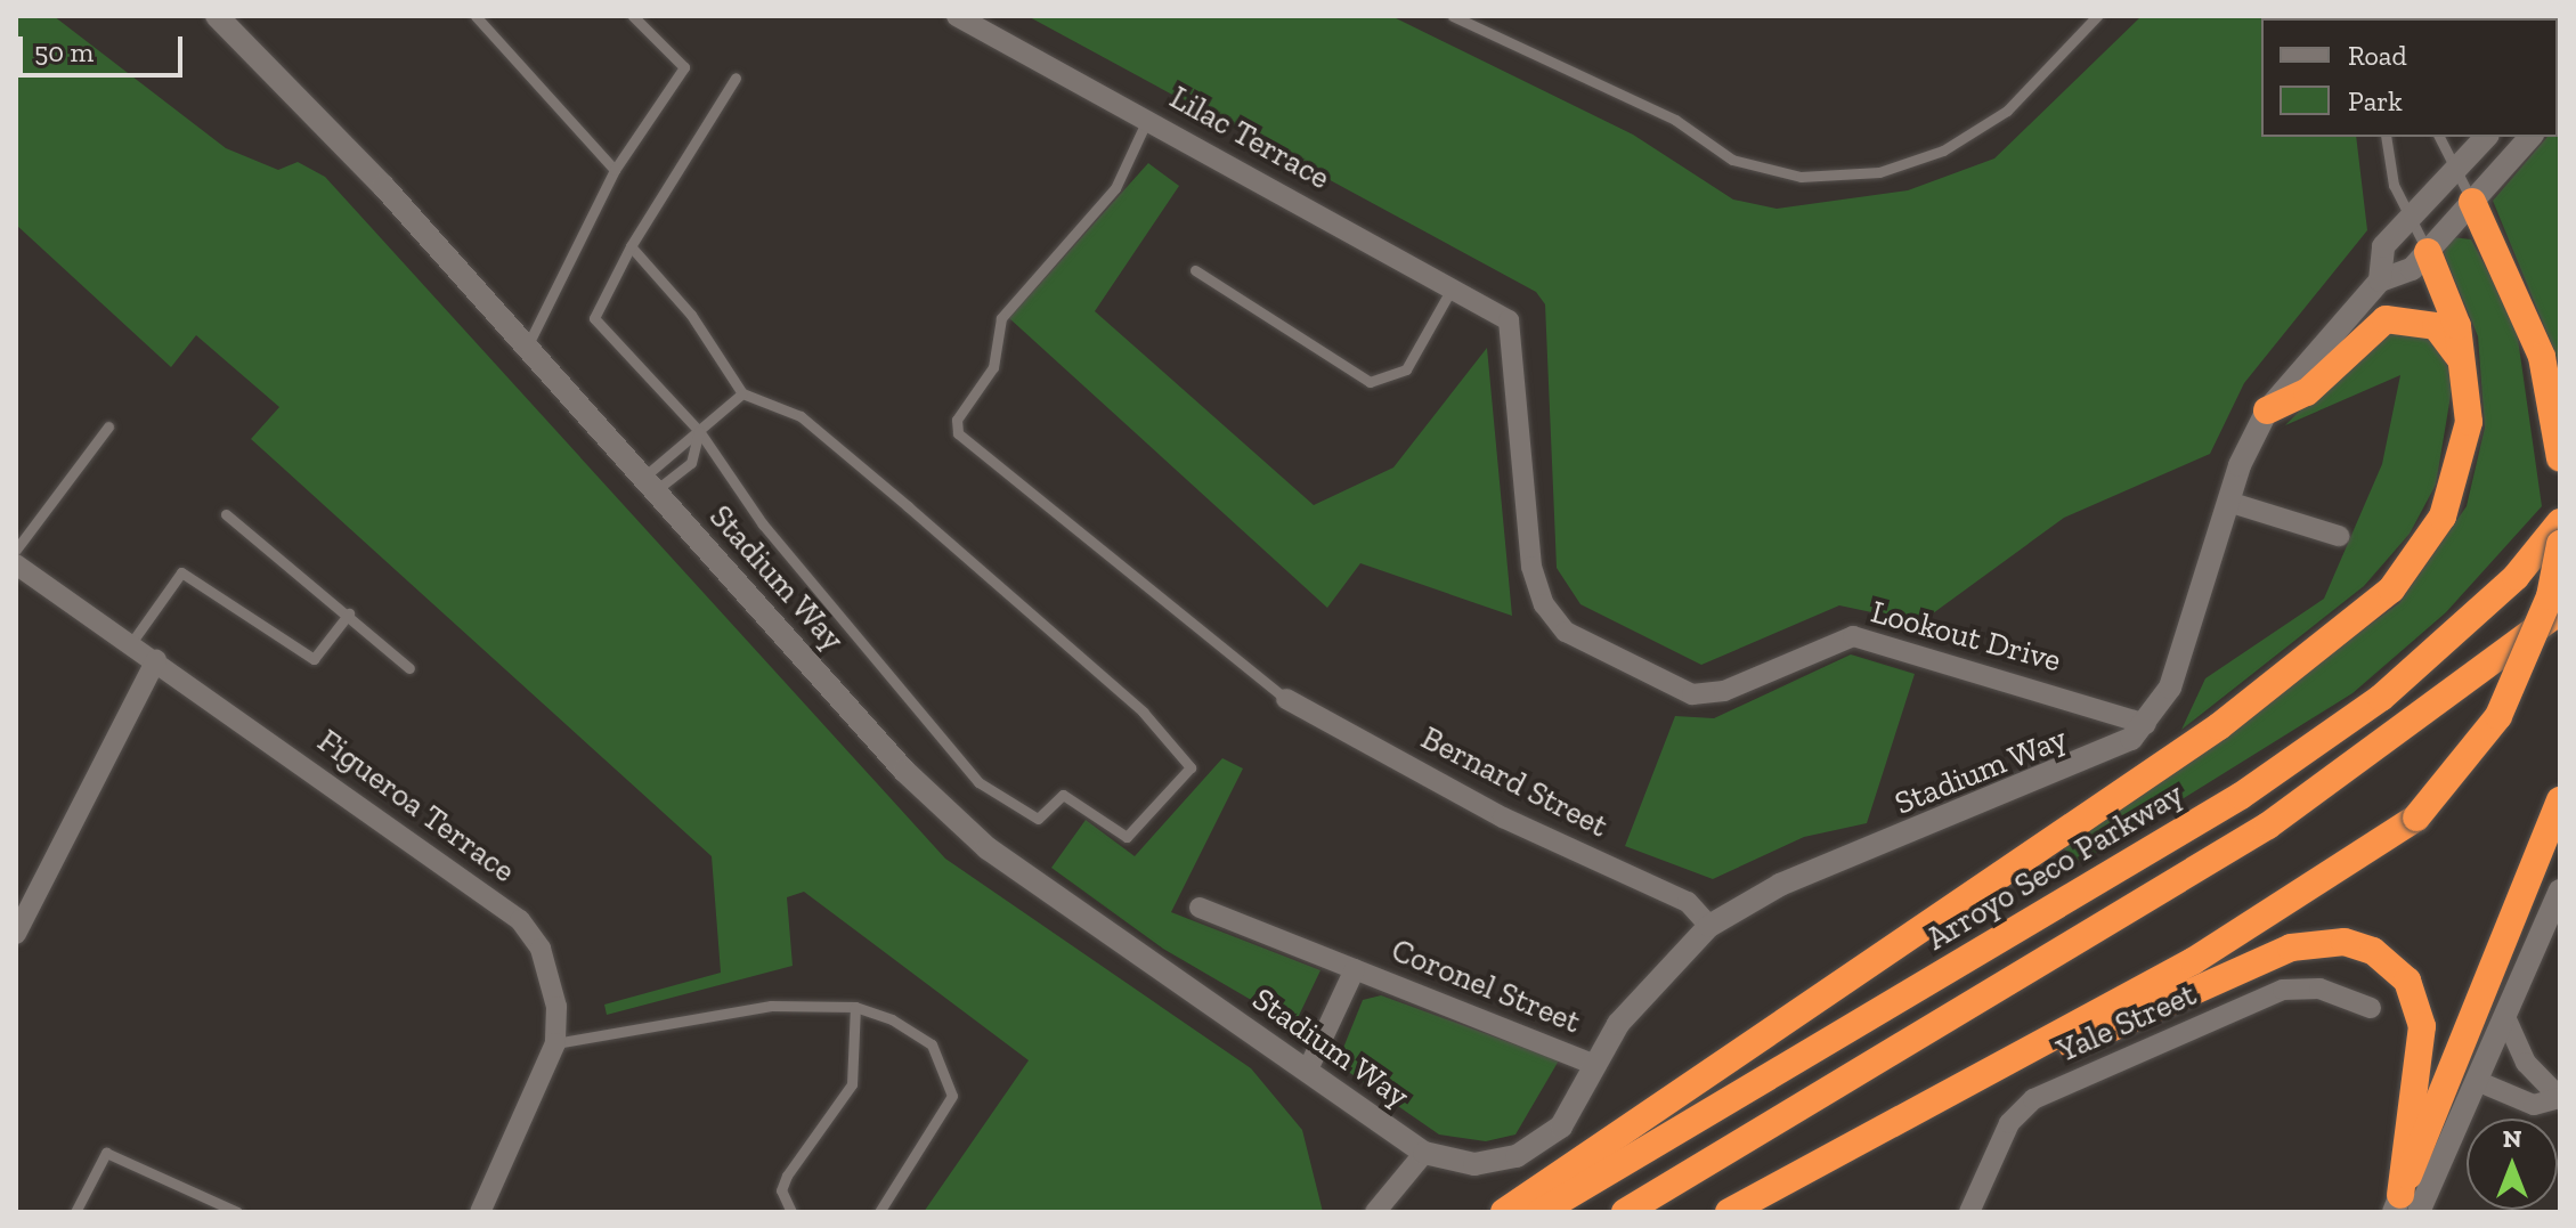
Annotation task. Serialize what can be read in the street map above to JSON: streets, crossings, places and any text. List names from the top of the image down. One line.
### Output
{"streets":{"highway":["Arroyo Seco Parkway"],"street":["Lilac Terrace","Stadium Way","Lookout Drive","Bernard Street","Figueroa Terrace","Coronel Street","Yale Street"]},"crossings":[["Lilac Terrace","Lookout Drive"],["Stadium Way","Lookout Drive"],["Stadium Way","Bernard Street"],["Stadium Way","Coronel Street"]],"legend":["Road","Park"],"scale_bar":"50 m","north":"top"}
